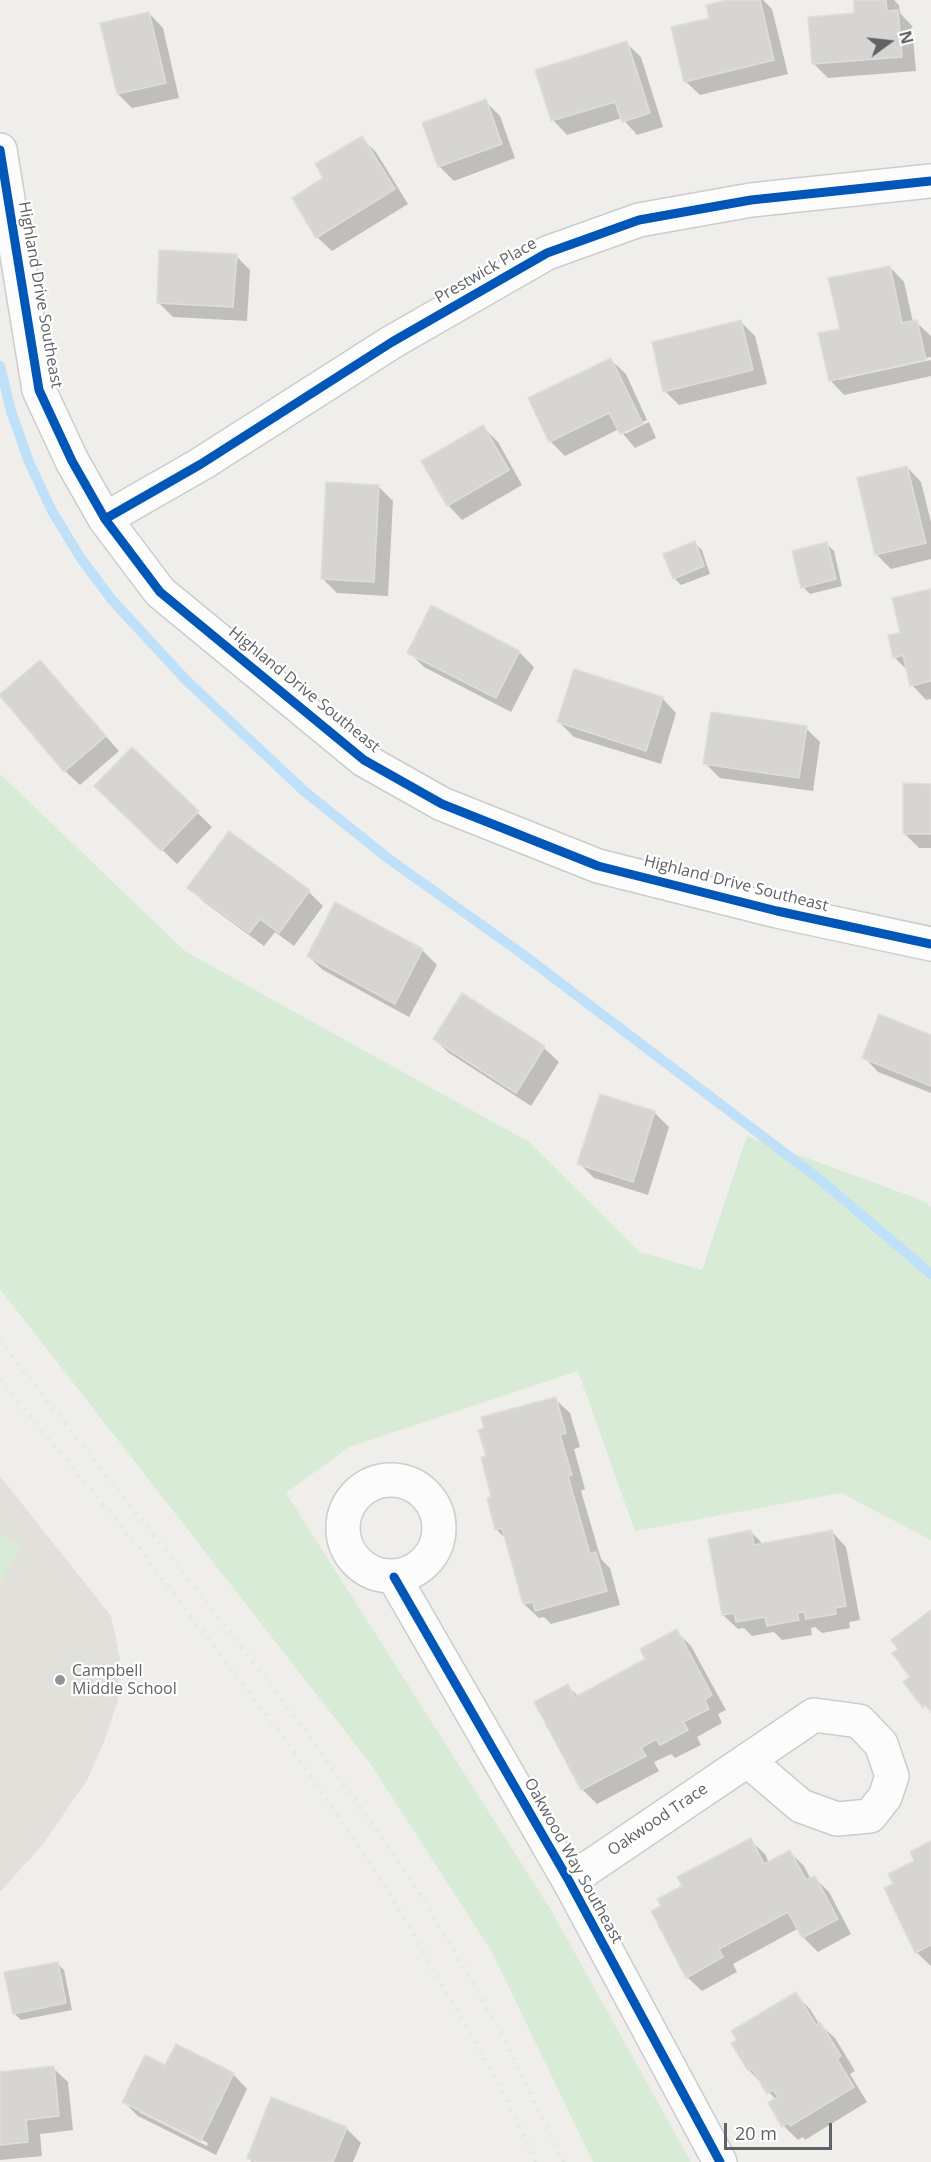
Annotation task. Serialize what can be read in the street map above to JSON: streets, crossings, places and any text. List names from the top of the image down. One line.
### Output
{"streets":{"street":["Prestwick Place","Highland Drive Southeast","Oakwood Trace","Oakwood Way Southeast"]},"crossings":[["Prestwick Place","Highland Drive Southeast"],["Oakwood Trace","Oakwood Way Southeast"]],"places":["Campbell Middle School"],"scale_bar":"20 m","north":"right"}
